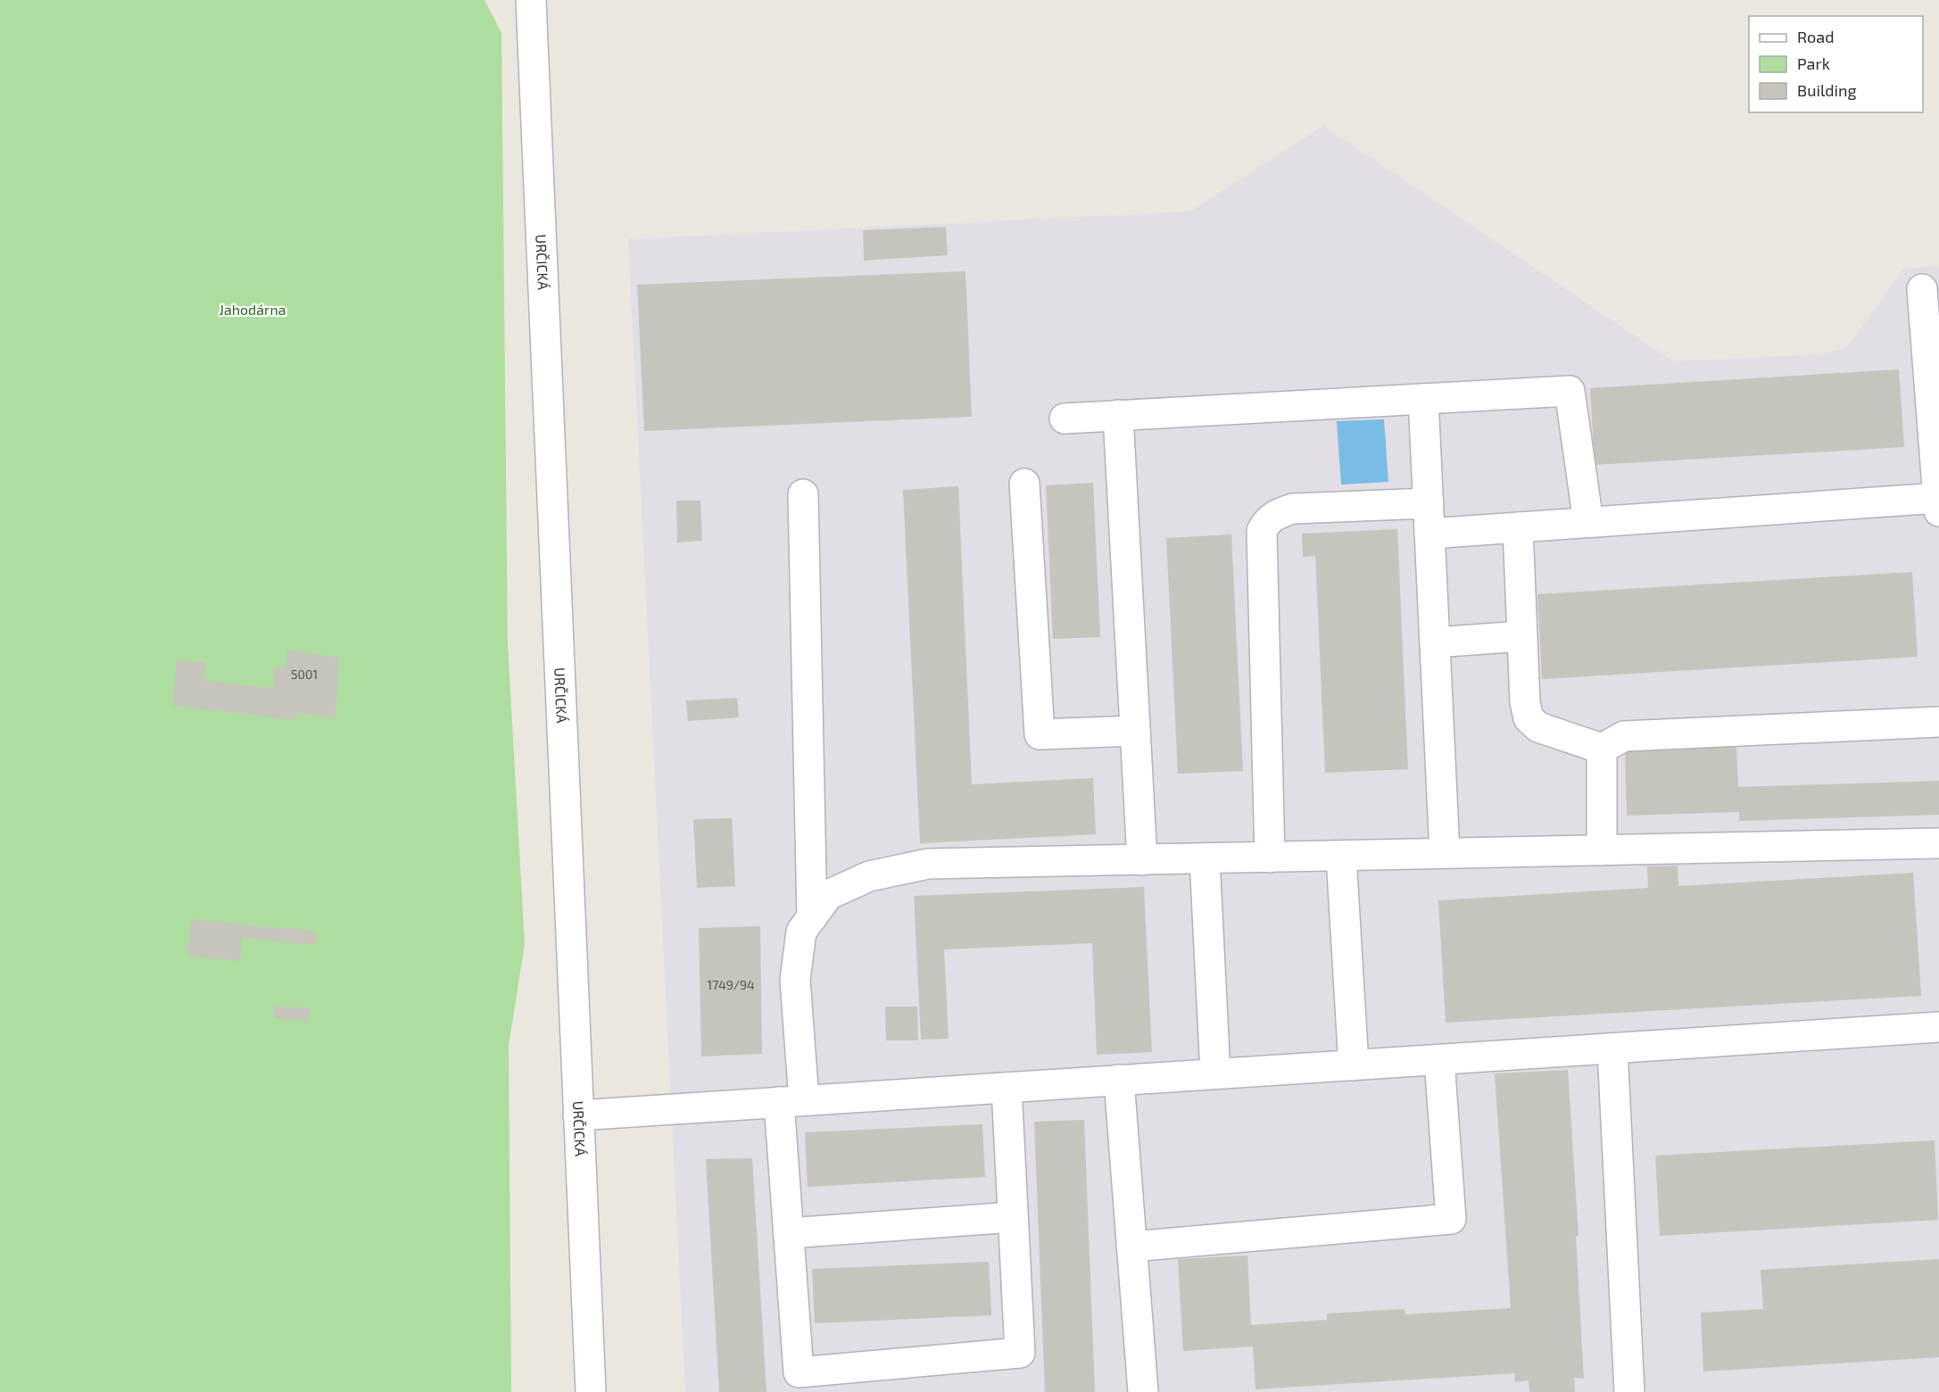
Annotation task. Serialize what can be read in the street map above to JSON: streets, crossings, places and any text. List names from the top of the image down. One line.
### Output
{"streets":{"street":["URČICKÁ"]},"parks":["Jahodárna"],"house_numbers":["5001","1749/94"],"legend":["Road","Park","Building"]}
